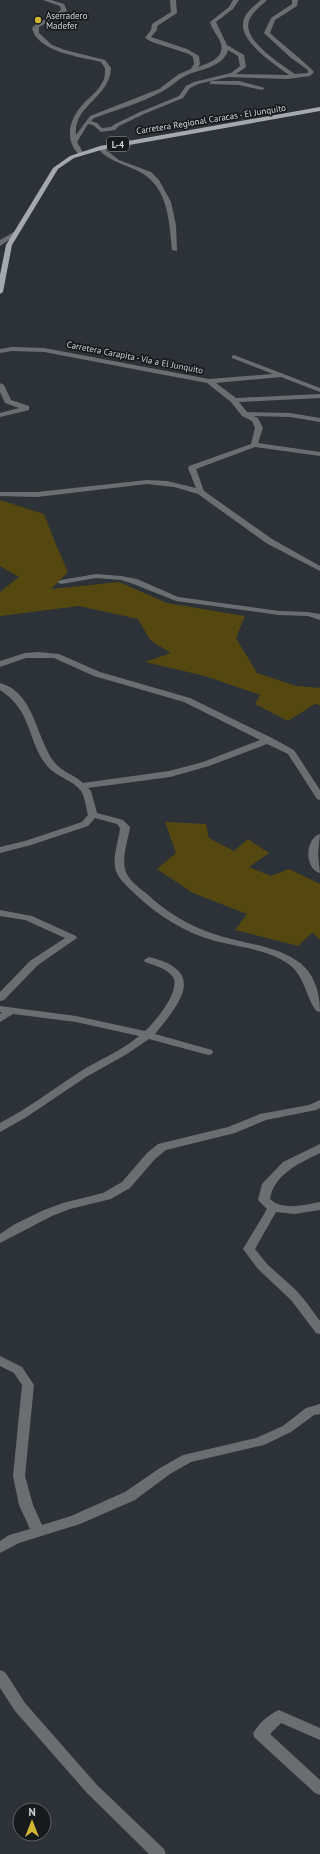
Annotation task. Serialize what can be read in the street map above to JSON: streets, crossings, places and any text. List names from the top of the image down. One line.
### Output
{"streets":{"main road":["Carretera Regional Caracas - El Junquito","L-4"],"street":["Carretera Carapita - Vía a El Junquito"]},"places":["Aserradero Madefer"],"north":"top"}
